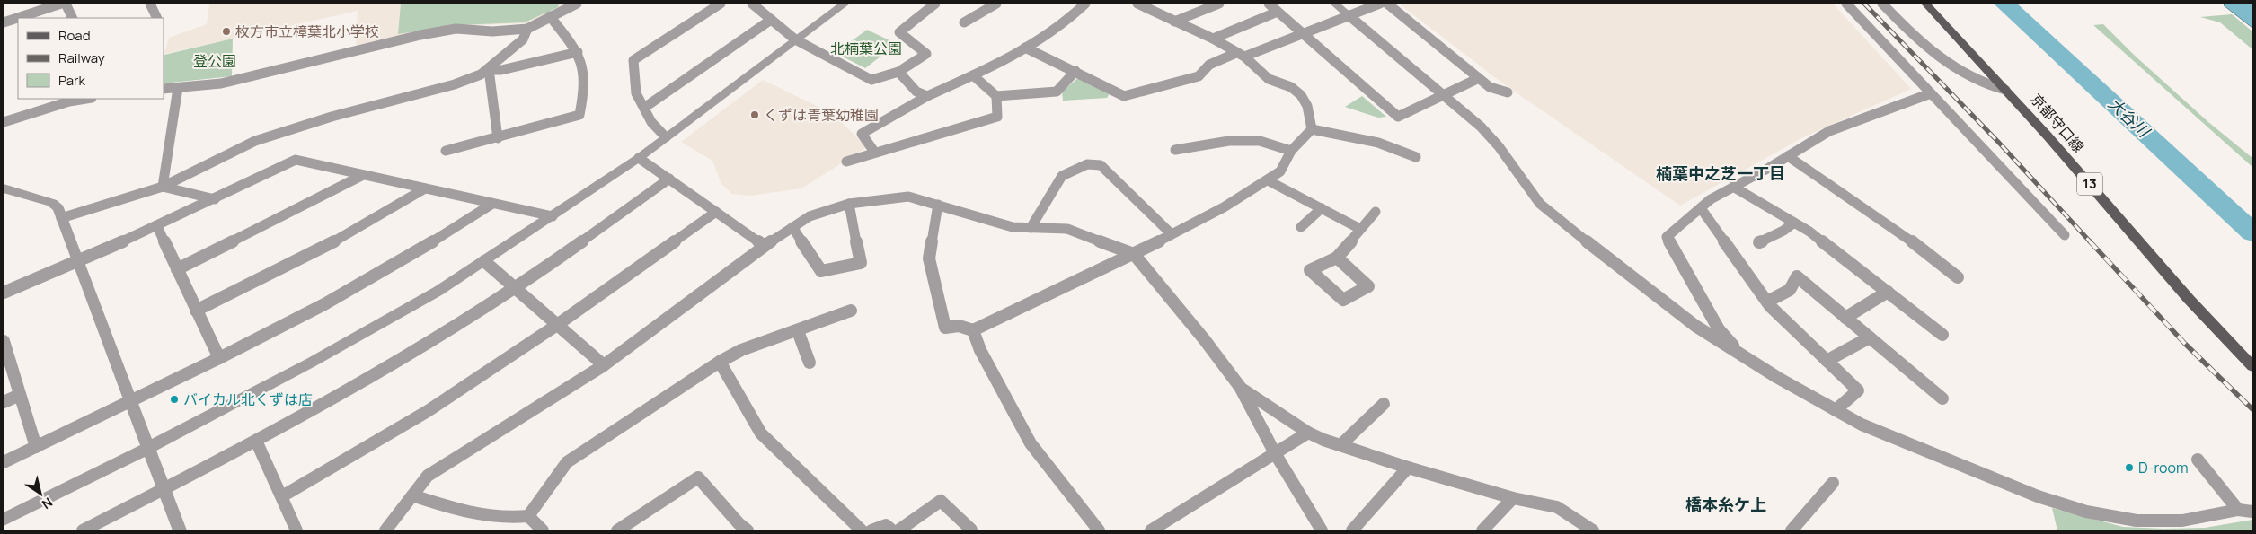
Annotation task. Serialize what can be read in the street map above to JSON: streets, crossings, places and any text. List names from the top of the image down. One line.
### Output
{"streets":{"main road":["京都守口線","13"]},"districts":["楠葉中之芝一丁目","橋本糸ケ上"],"water":["大谷川"],"parks":["北楠葉公園","登公園"],"places":["枚方市立樟葉北小学校","くずは青葉幼稚園","バイカル北くずは店","D-room"],"legend":["Road","Railway","Park"],"north":"bottom right"}
